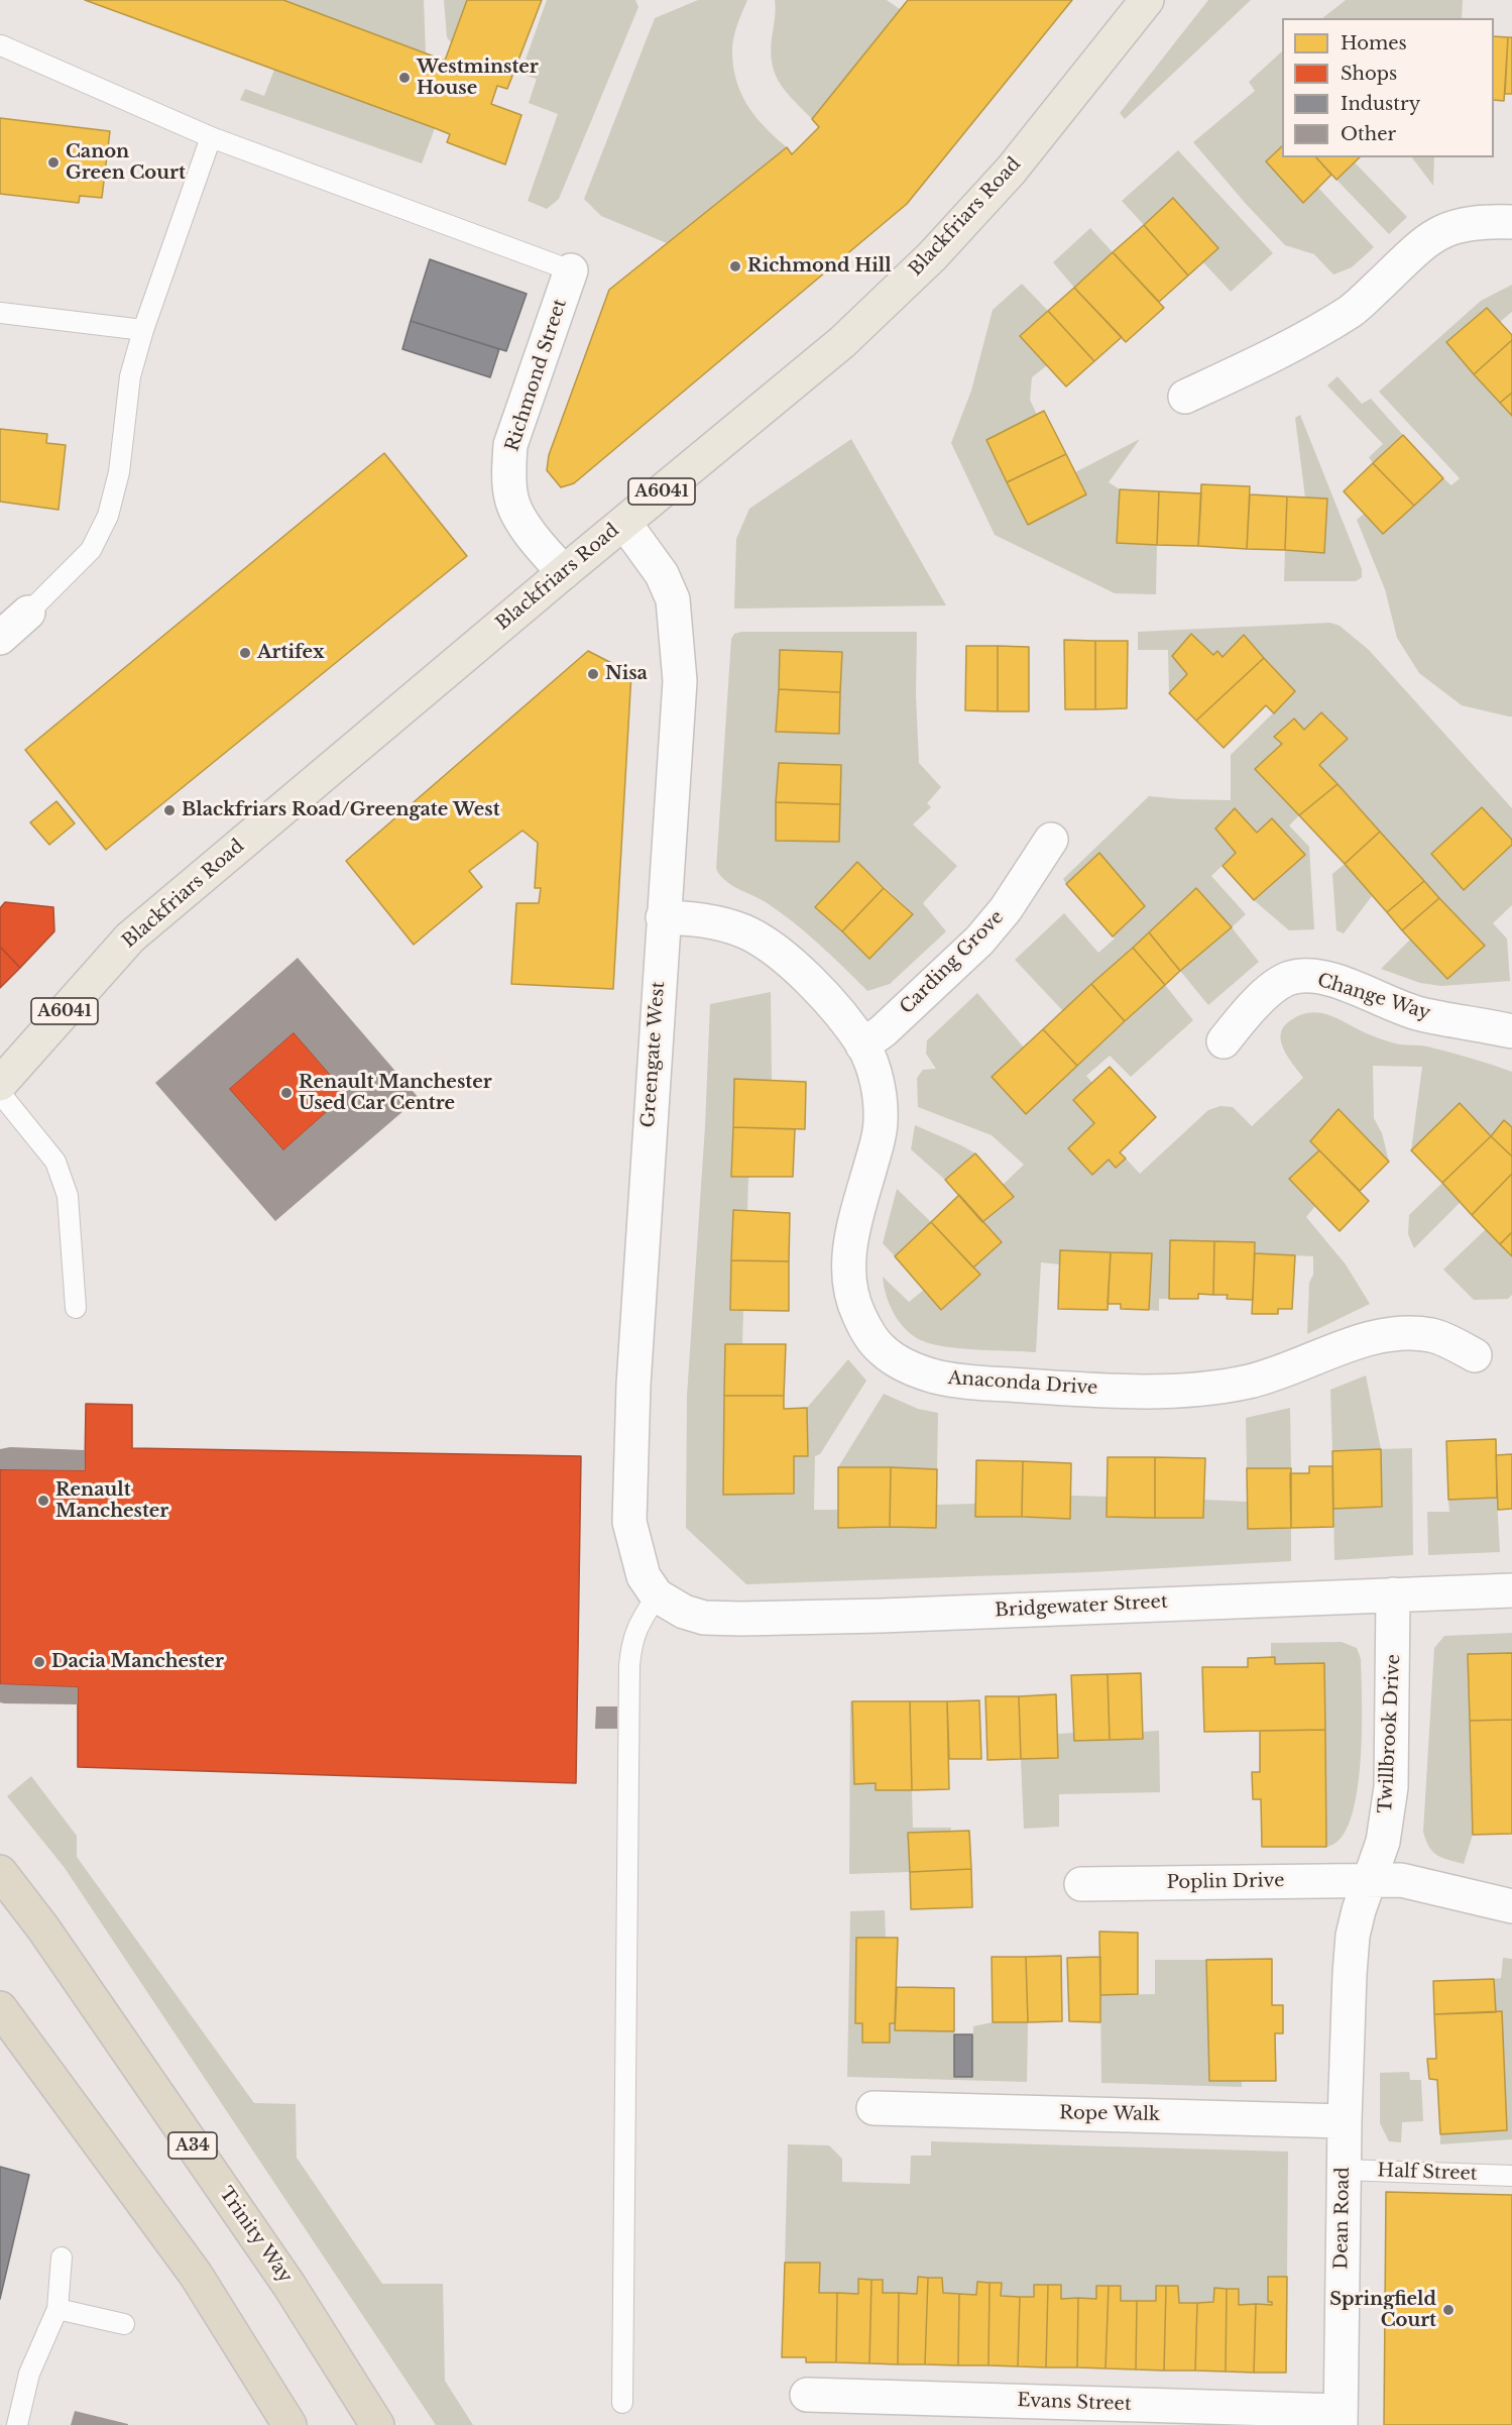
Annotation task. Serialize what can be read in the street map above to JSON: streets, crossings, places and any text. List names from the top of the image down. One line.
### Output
{"streets":{"highway":["A34","Trinity Way"],"main road":["Blackfriars Road","A6041"],"street":["Richmond Street","Carding Grove","Change Way","Greengate West","Anaconda Drive","Bridgewater Street","Twillbrook Drive","Poplin Drive","Rope Walk","Dean Road","Evans Street"],"lane":["Half Street"]},"crossings":[["Blackfriars Road","Richmond Street"],["Blackfriars Road","Greengate West"],["Carding Grove","Anaconda Drive"],["Greengate West","Anaconda Drive"],["Greengate West","Bridgewater Street"],["Bridgewater Street","Twillbrook Drive"],["Twillbrook Drive","Poplin Drive"],["Twillbrook Drive","Rope Walk"],["Twillbrook Drive","Dean Road"],["Rope Walk","Dean Road"],["Half Street","Dean Road"],["Dean Road","Evans Street"]],"places":["Westminster House","Canon Green Court","Richmond Hill","Artifex","Nisa","Blackfriars Road/Greengate West","Renault Manchester Used Car Centre","Renault Manchester","Dacia Manchester","Springfield Court"],"legend":["Homes","Shops","Industry","Other"]}
